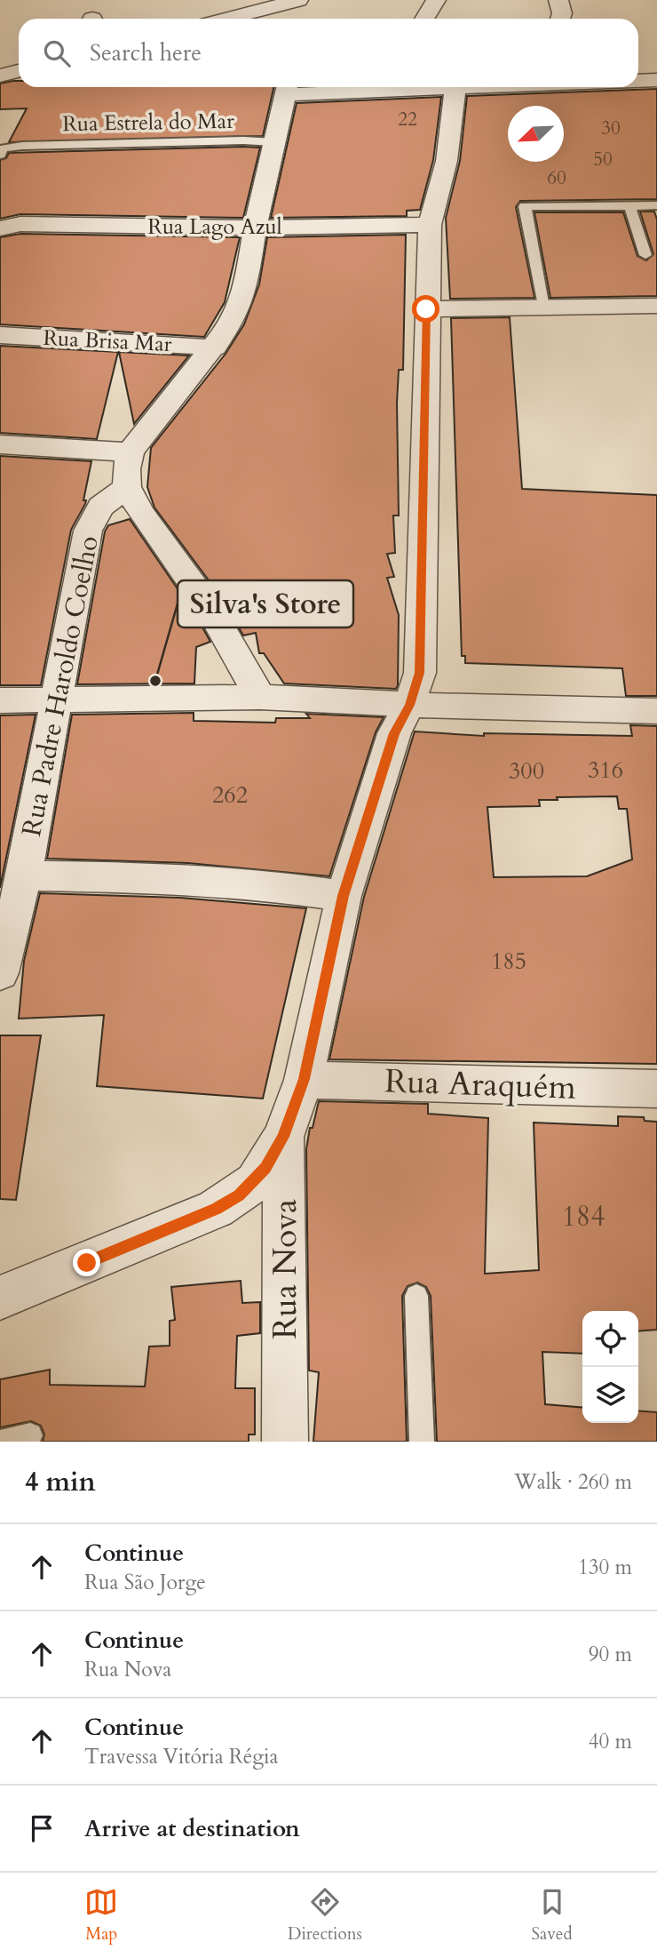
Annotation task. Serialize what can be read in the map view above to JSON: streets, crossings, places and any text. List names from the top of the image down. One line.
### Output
{"streets":{"street":["Rua Lago Azul","Rua Brisa Mar","Rua Padre Haroldo Coelho","Rua Araquém","Rua Nova"],"lane":["Rua Estrela do Mar"]},"crossings":[["Rua Lago Azul","Rua Nova"],["Rua Araquém","Rua Nova"]],"places":["Silva's Store"],"house_numbers":["22","30","50","60","316","300","262","185","184"],"north":"bottom left","page":{"search":"Search here","heading":["4 min","Walk · 260 m"],"list":[["Continue","Rua São Jorge","130 m"],["Continue","Rua Nova","90 m"],["Continue","Travessa Vitória Régia","40 m"],"Arrive at destination"],"nav":["Map","Directions","Saved"]}}
